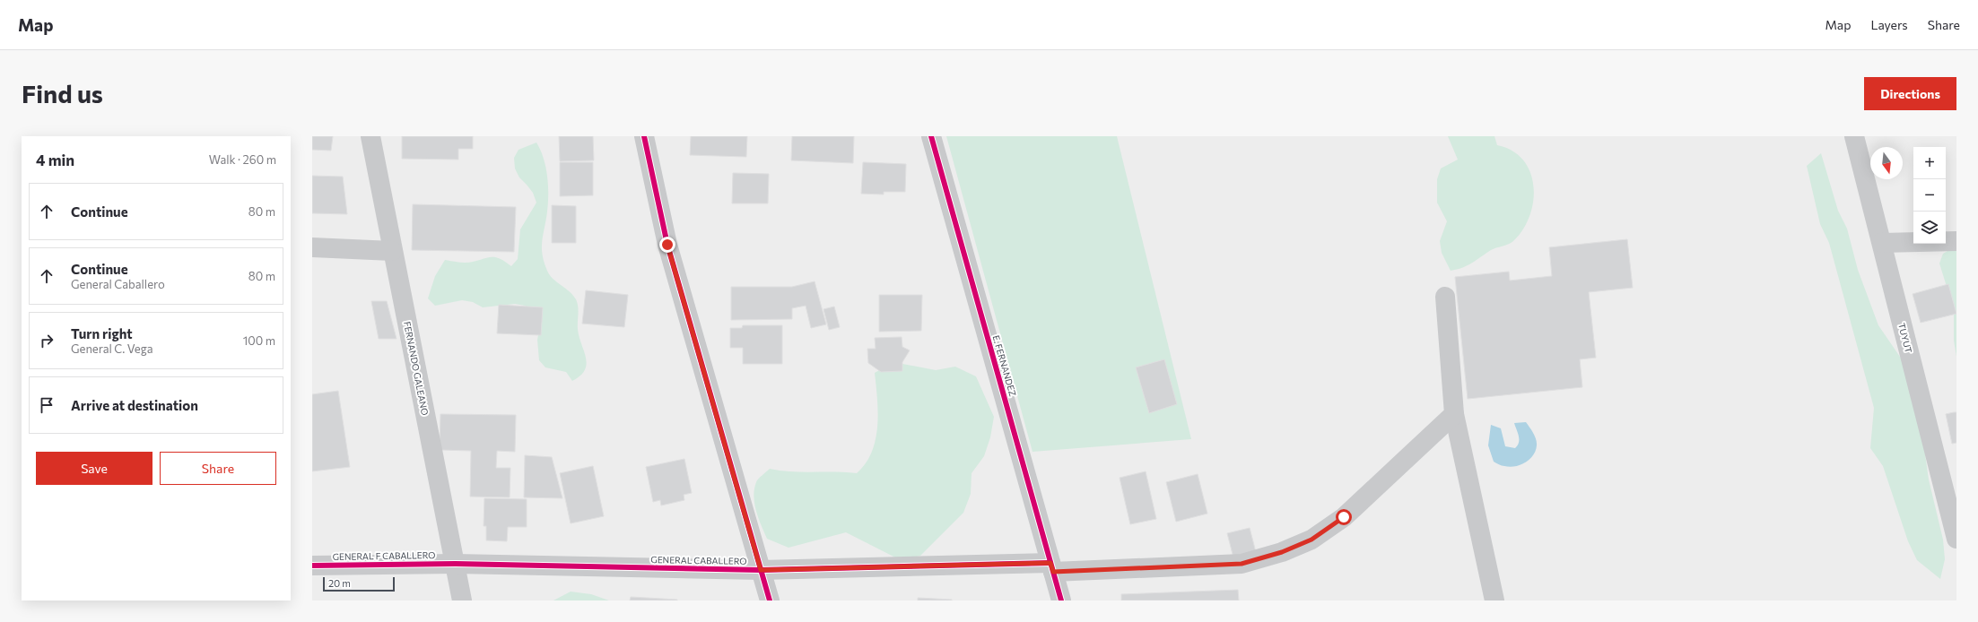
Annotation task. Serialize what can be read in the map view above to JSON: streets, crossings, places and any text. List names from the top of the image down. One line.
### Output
{"streets":{"street":["TUYUT","E. FERNANDEZ","FERNANDO GALEANO","GENERAL F CABALLERO","GENERAL CABALLERO"]},"crossings":[["E. FERNANDEZ","GENERAL CABALLERO"],["FERNANDO GALEANO","GENERAL F CABALLERO"],["FERNANDO GALEANO","GENERAL CABALLERO"],["GENERAL F CABALLERO","GENERAL CABALLERO"]],"scale_bar":"20 m","north":"bottom","page":{"header":"Map","nav":["Map","Layers","Share"],"buttons":["Directions",["Save","Share"]],"title":"Find us","heading":["4 min","Walk · 260 m"],"map_buttons":["+","−"],"list":[["Continue","80 m"],["Continue","General Caballero","80 m"],["Turn right","General C. Vega","100 m"],"Arrive at destination"],"scale":"20 m"}}
